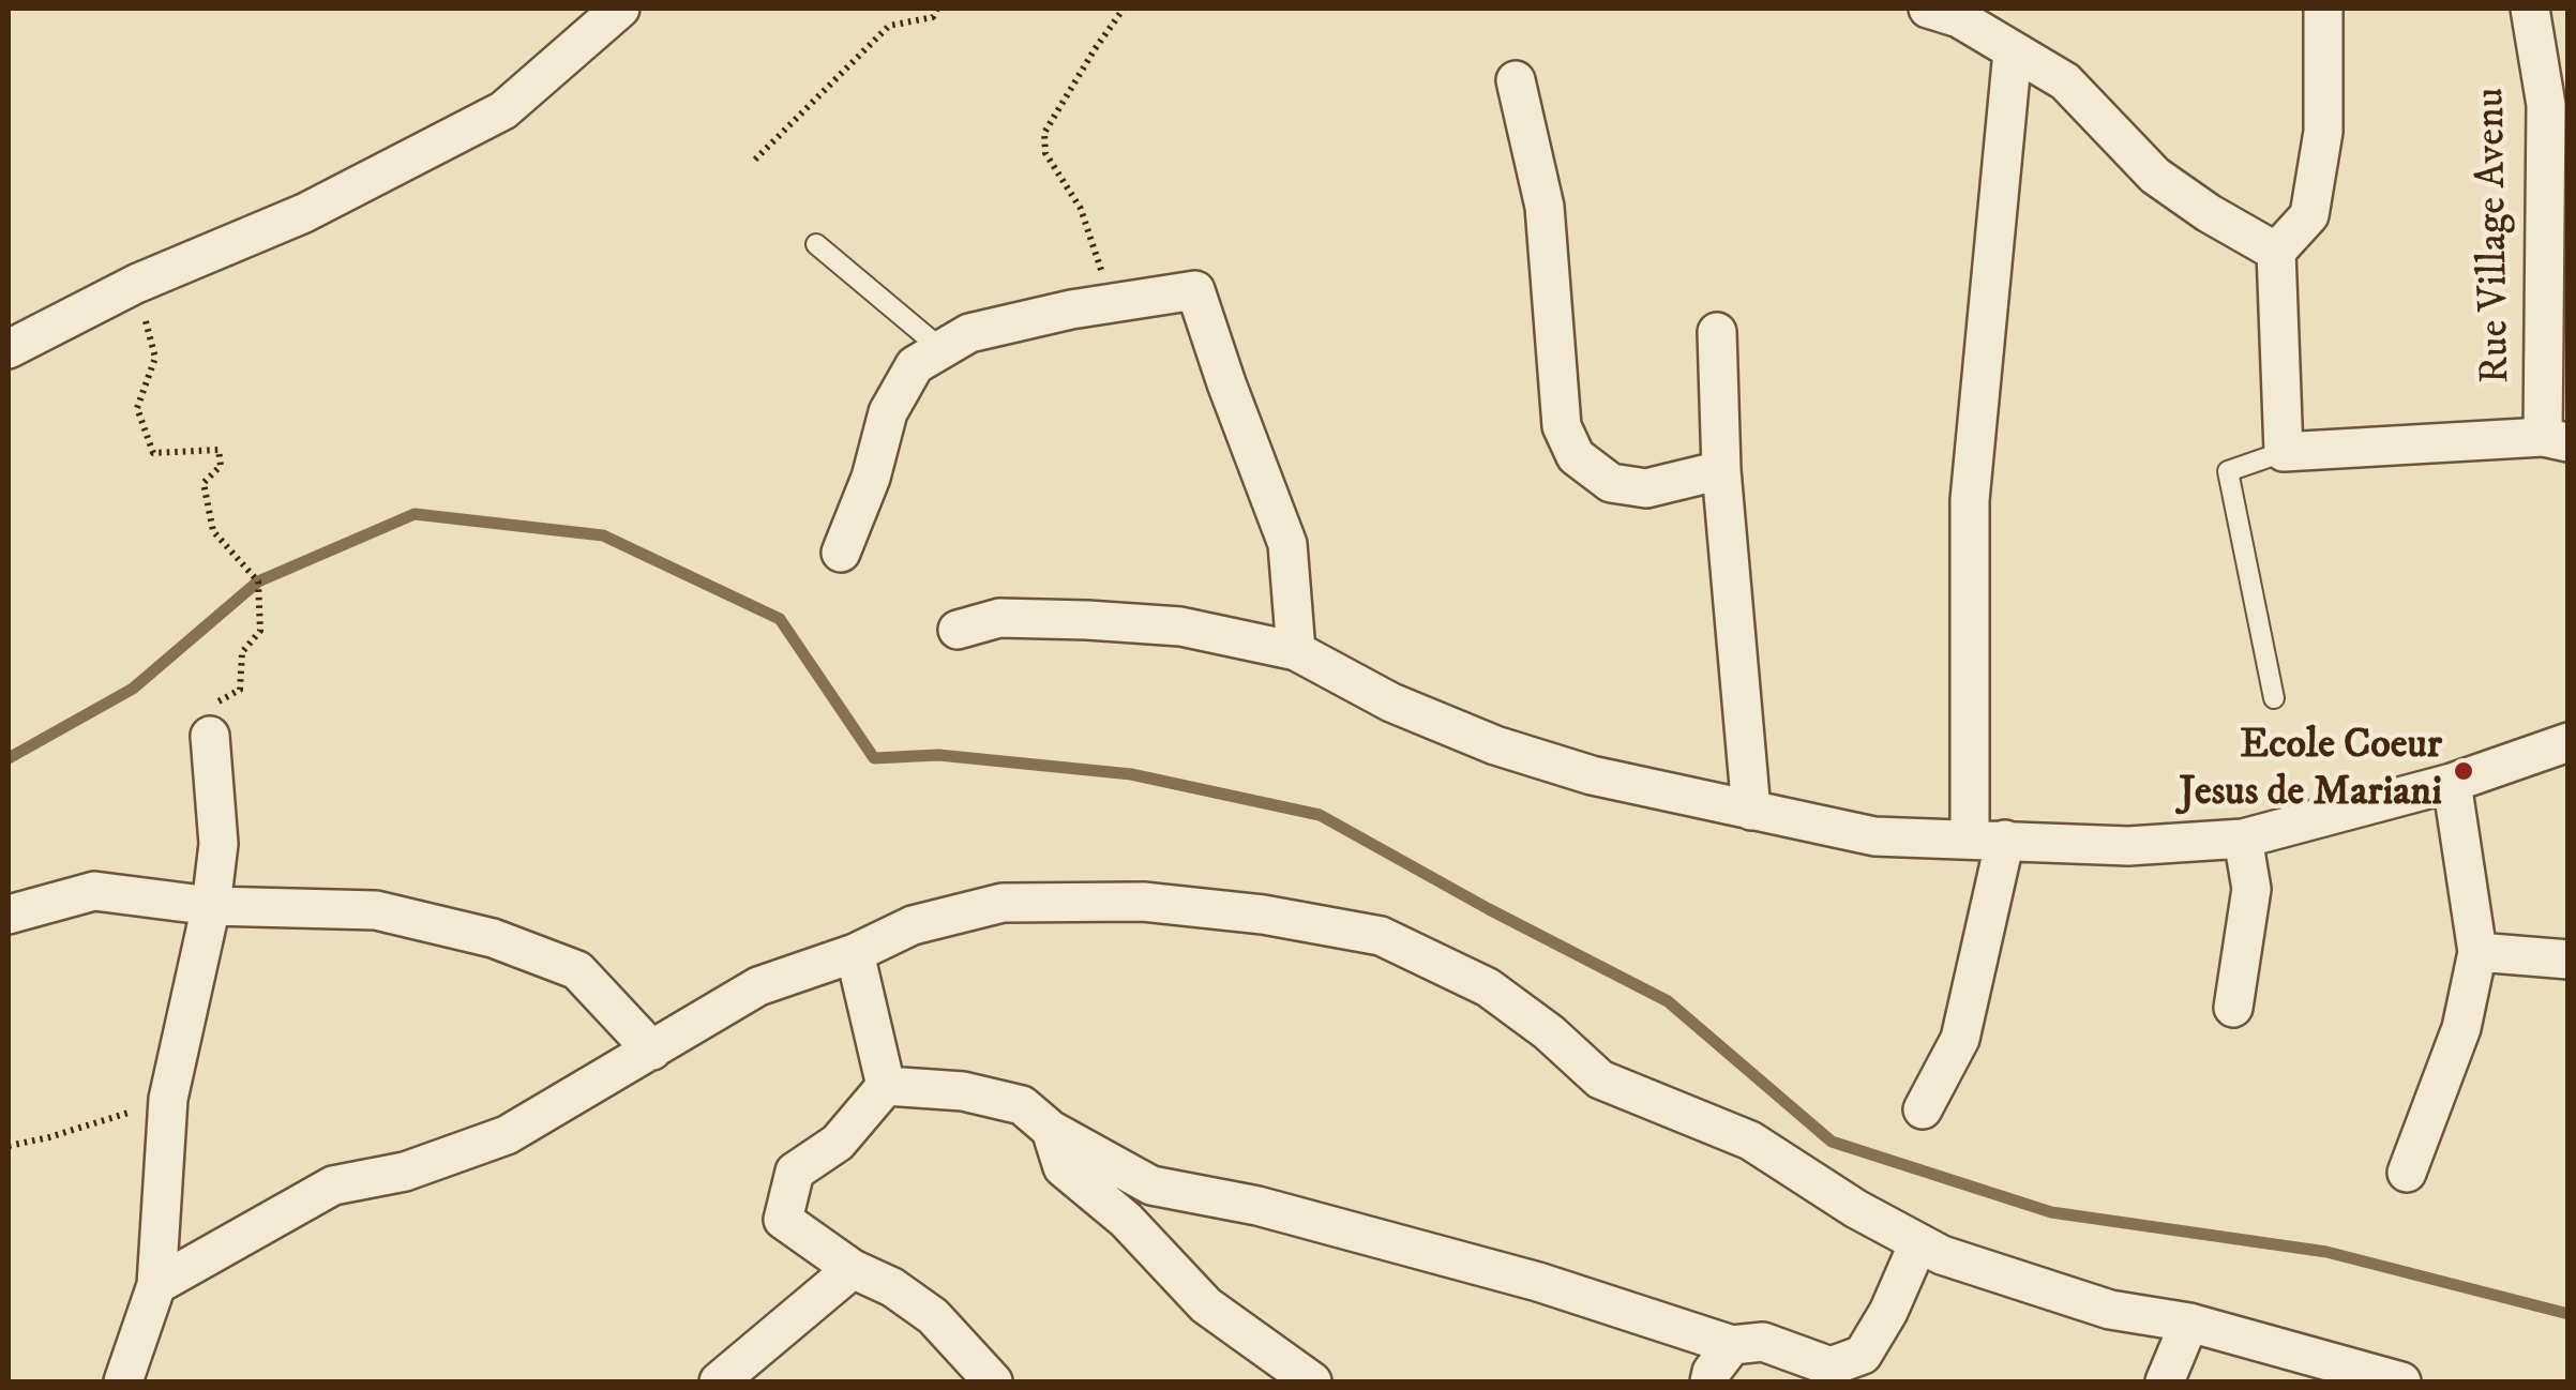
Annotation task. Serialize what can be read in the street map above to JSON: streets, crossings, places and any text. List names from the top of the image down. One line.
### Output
{"streets":{"street":["Rue Village Avenu"]},"places":["Ecole Coeur Jesus de Mariani"]}
